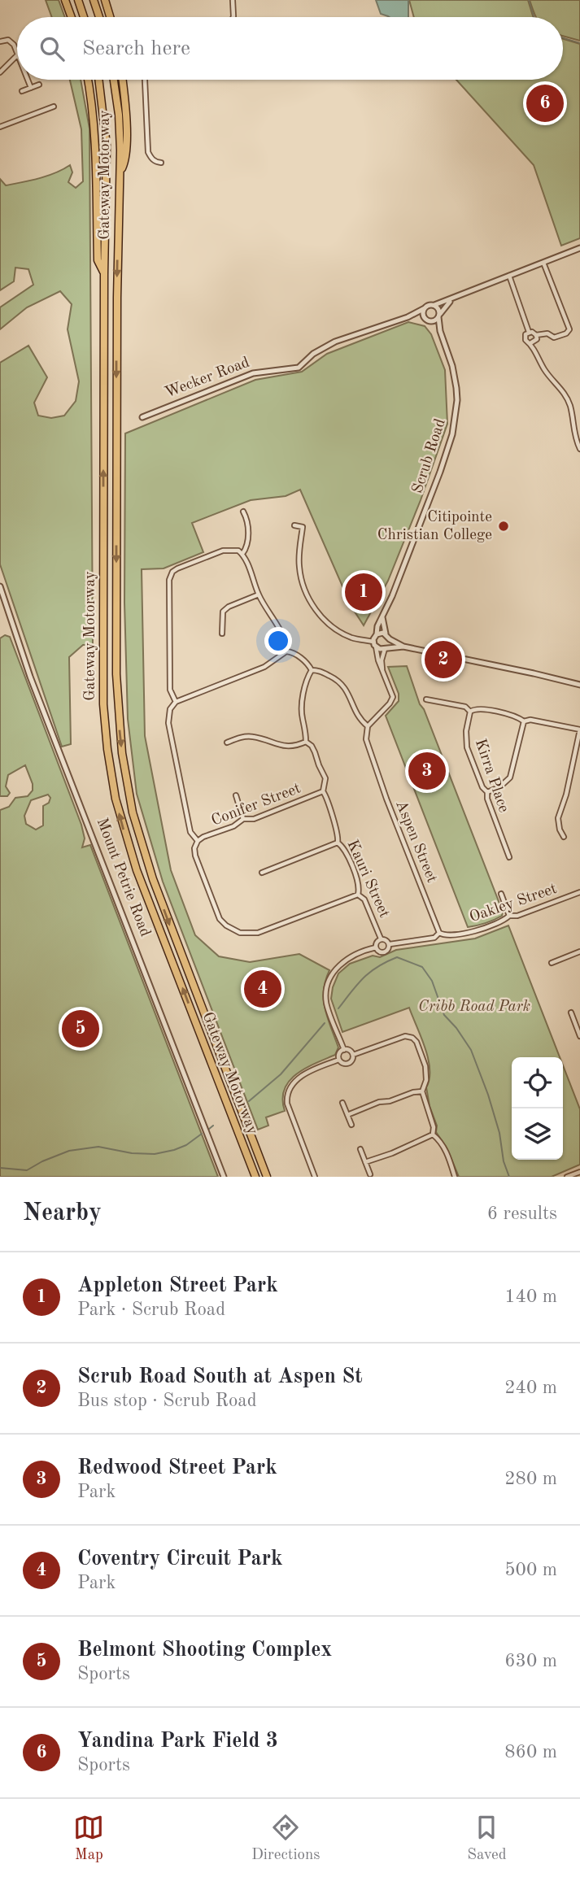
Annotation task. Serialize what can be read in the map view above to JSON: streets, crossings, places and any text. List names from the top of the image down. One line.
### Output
{"streets":{"highway":["Gateway Motorway"],"street":["Wecker Road","Scrub Road","Kirra Place","Conifer Street","Aspen Street","Mount Petrie Road","Kauri Street","Oakley Street"]},"crossings":[["Wecker Road","Scrub Road"],["Conifer Street","Kauri Street"],["Aspen Street","Oakley Street"],["Kauri Street","Oakley Street"]],"parks":["Cribb Road Park"],"places":["Citipointe Christian College"],"page":{"search":"Search here","pins":["6","1","2","3","4","5"],"heading":["Nearby","6 results"],"list":[{"mark":"1","name":"Appleton Street Park","note":"Park · Scrub Road","value":"140 m"},{"mark":"2","name":"Scrub Road South at Aspen St","note":"Bus stop · Scrub Road","value":"240 m"},{"mark":"3","name":"Redwood Street Park","note":"Park","value":"280 m"},{"mark":"4","name":"Coventry Circuit Park","note":"Park","value":"500 m"},{"mark":"5","name":"Belmont Shooting Complex","note":"Sports","value":"630 m"},{"mark":"6","name":"Yandina Park Field 3","note":"Sports","value":"860 m"}],"nav":["Map","Directions","Saved"]}}
